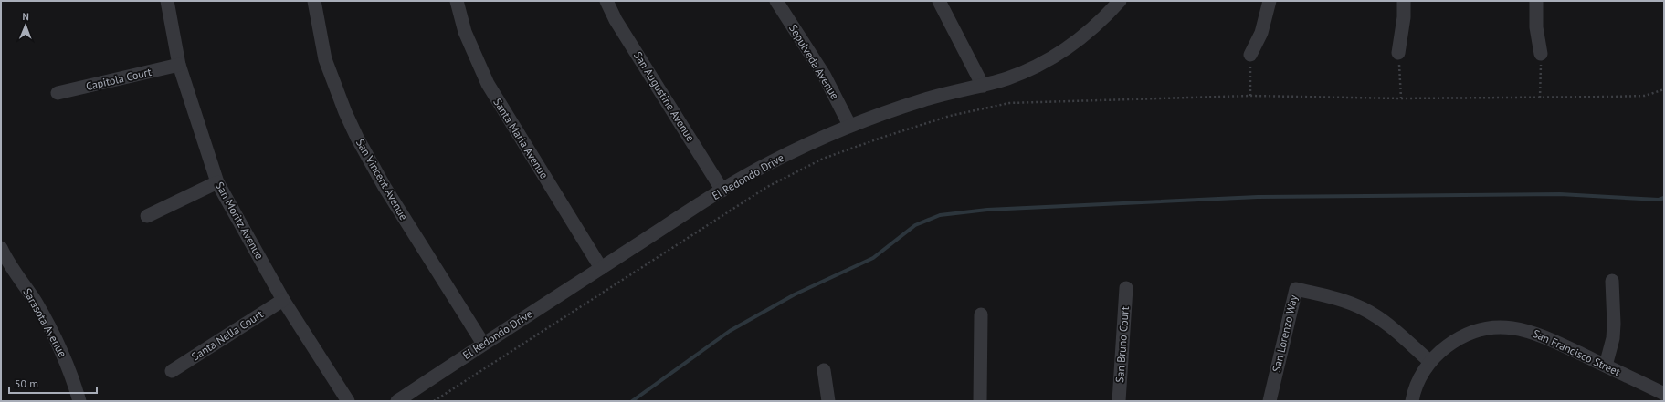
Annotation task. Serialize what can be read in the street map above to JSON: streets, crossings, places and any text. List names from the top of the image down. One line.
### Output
{"streets":{"street":["Sepulveda Avenue","Capitola Court","San Augustine Avenue","Santa Maria Avenue","El Redondo Drive","San Vincent Avenue","San Moritz Avenue","Sarasota Avenue","San Lorenzo Way","Santa Nella Court","San Bruno Court","San Francisco Street"]},"crossings":[["Sepulveda Avenue","El Redondo Drive"],["Capitola Court","San Moritz Avenue"],["San Augustine Avenue","El Redondo Drive"],["Santa Maria Avenue","El Redondo Drive"],["El Redondo Drive","San Vincent Avenue"],["San Moritz Avenue","Santa Nella Court"],["San Lorenzo Way","San Francisco Street"]],"scale_bar":"50 m","north":"top"}
